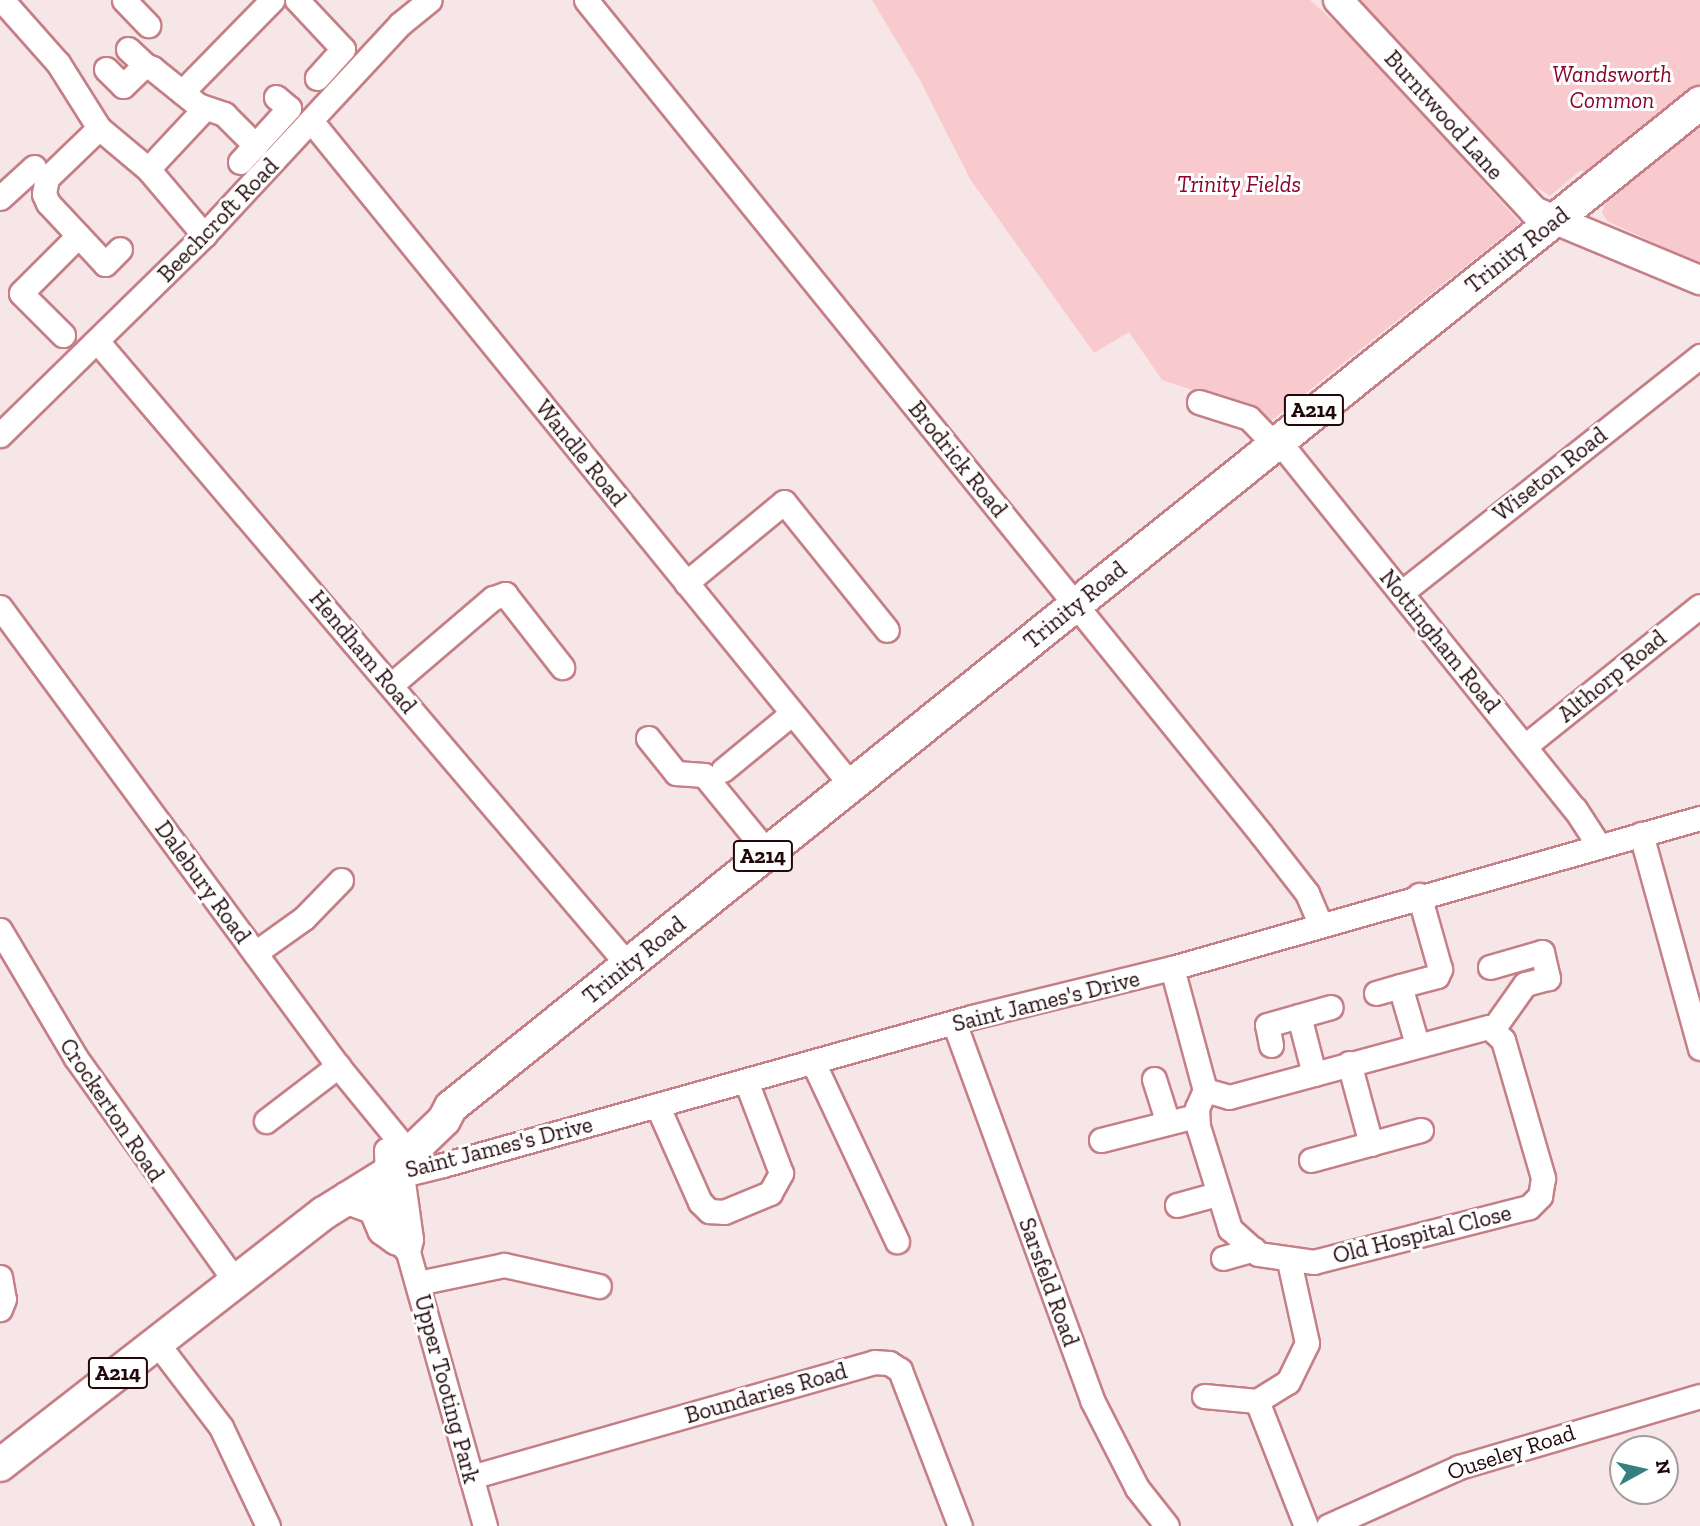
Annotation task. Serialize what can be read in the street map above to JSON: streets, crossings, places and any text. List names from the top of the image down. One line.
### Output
{"streets":{"highway":["Trinity Road","A214"],"main road":["Burntwood Lane"],"street":["Beechcroft Road","Wandle Road","Brodrick Road","Wiseton Road","Nottingham Road","Hendham Road","Althorp Road","Dalebury Road","Saint James's Drive","Crockerton Road","Old Hospital Close","Sarsfeld Road","Upper Tooting Park","Boundaries Road","Ouseley Road"]},"crossings":[["Burntwood Lane","Trinity Road"],["Beechcroft Road","Wandle Road"],["Beechcroft Road","Hendham Road"],["Trinity Road","Wandle Road"],["Trinity Road","Brodrick Road"],["Trinity Road","Nottingham Road"],["Trinity Road","Hendham Road"],["Trinity Road","Dalebury Road"],["Trinity Road","Saint James's Drive"],["Trinity Road","Crockerton Road"],["Trinity Road","Upper Tooting Park"],["Brodrick Road","Saint James's Drive"],["Wiseton Road","Nottingham Road"],["Nottingham Road","Althorp Road"],["Nottingham Road","Saint James's Drive"],["Dalebury Road","Saint James's Drive"],["Dalebury Road","Upper Tooting Park"],["Saint James's Drive","Sarsfeld Road"],["Saint James's Drive","Upper Tooting Park"],["Upper Tooting Park","Boundaries Road"]],"parks":["Wandsworth Common","Trinity Fields"],"north":"right"}
